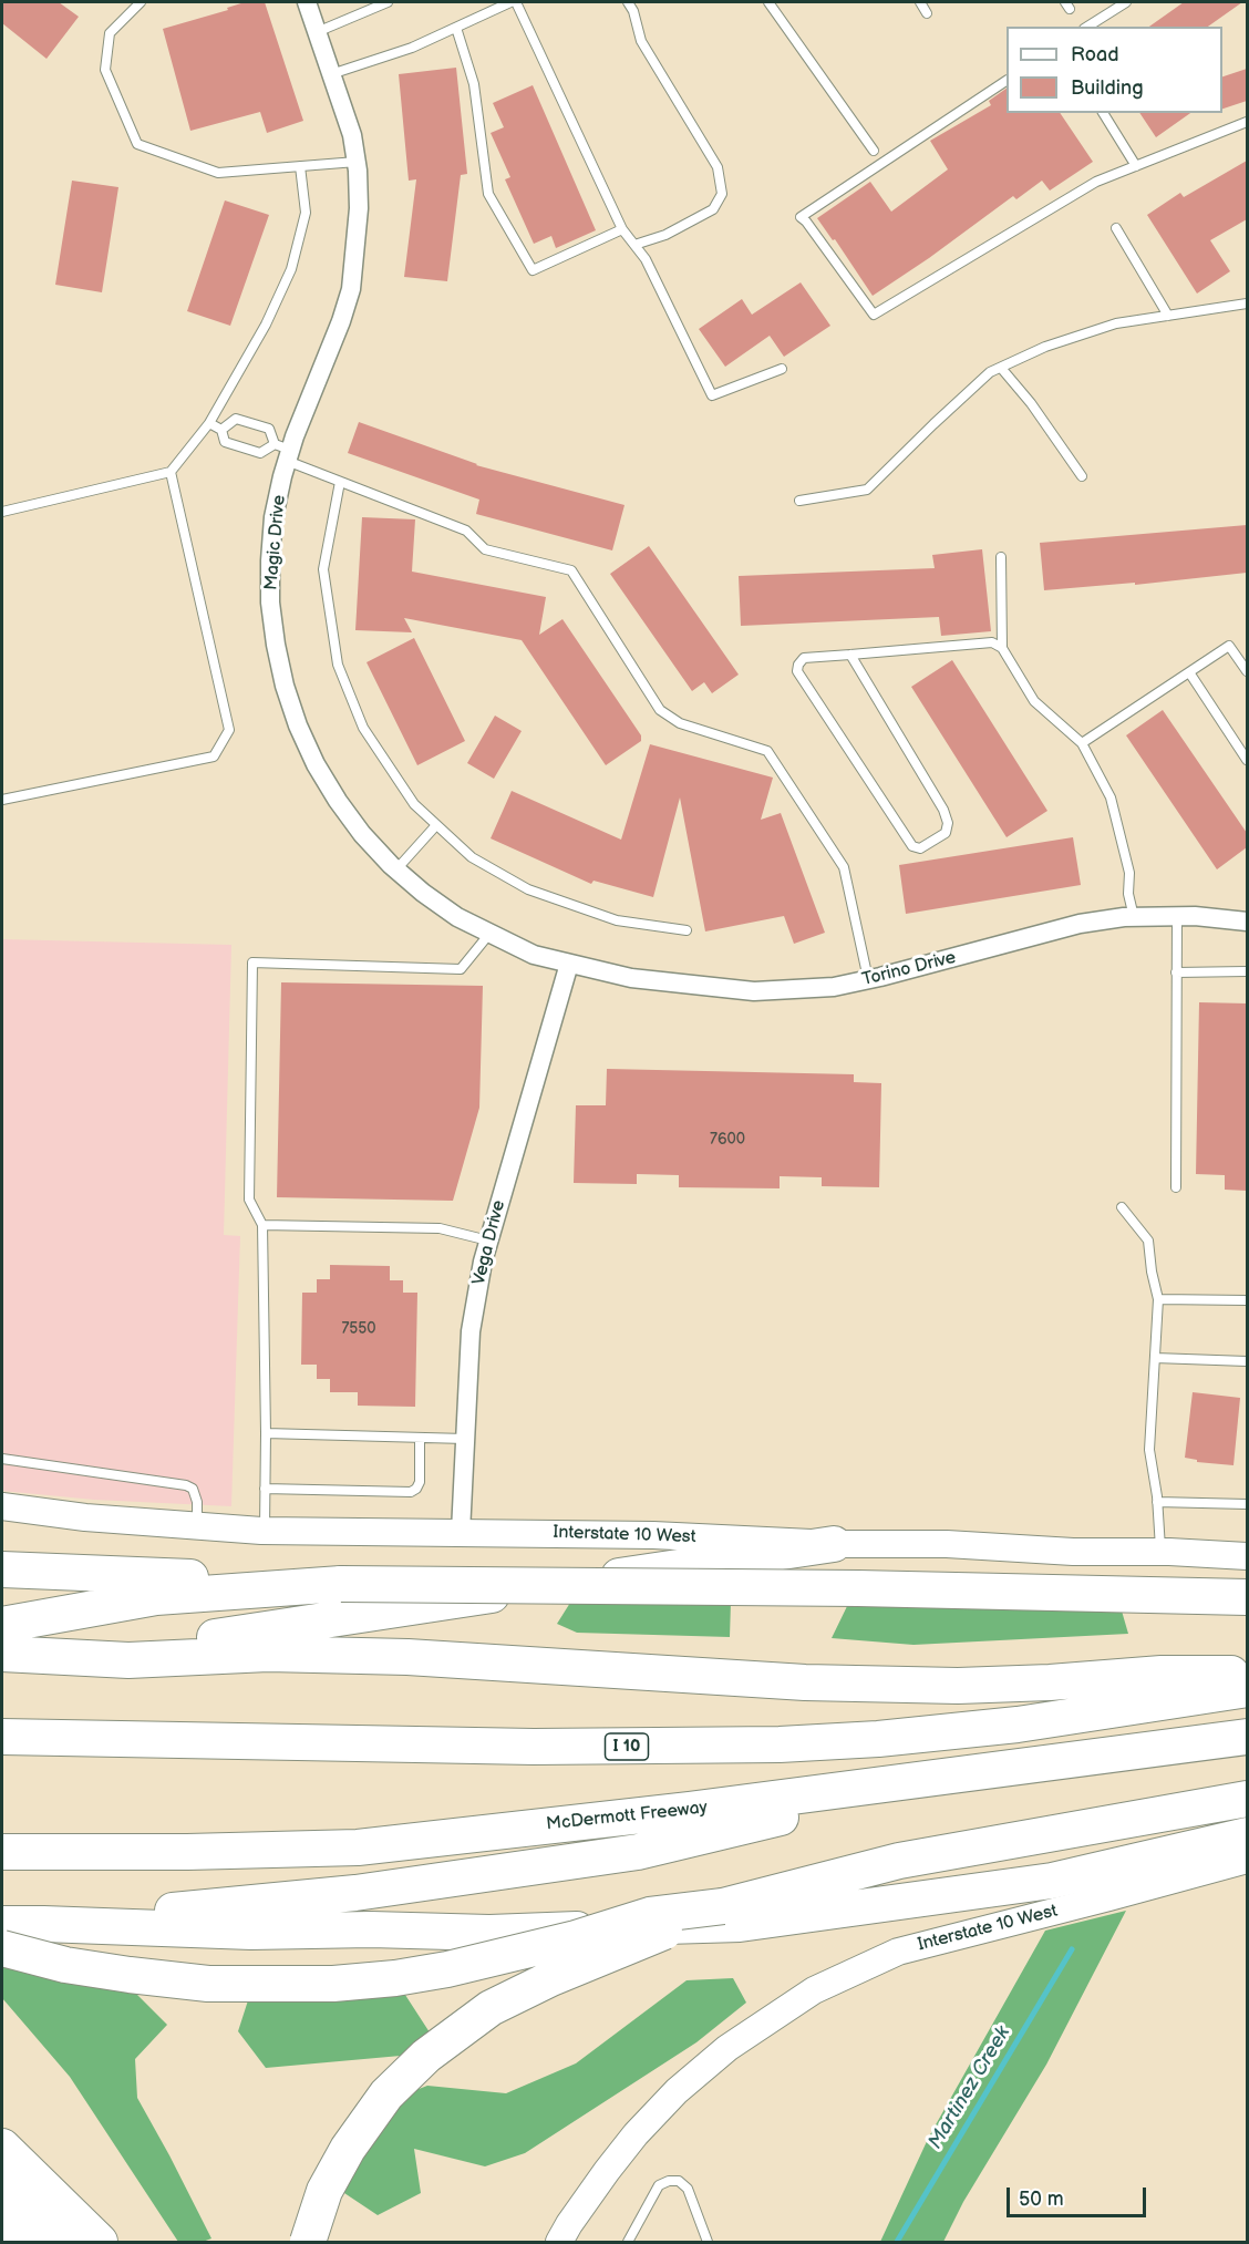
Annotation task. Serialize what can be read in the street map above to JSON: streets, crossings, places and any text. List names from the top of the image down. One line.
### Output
{"streets":{"highway":["I 10","McDermott Freeway"],"main road":["Interstate 10 West"],"street":["Magic Drive","Torino Drive","Vega Drive"]},"crossings":[["Magic Drive","Torino Drive"],["Magic Drive","Vega Drive"],["Torino Drive","Vega Drive"],["Vega Drive","Interstate 10 West"]],"water":["Martinez Creek"],"house_numbers":["7600","7550"],"legend":["Road","Building"],"scale_bar":"50 m"}
